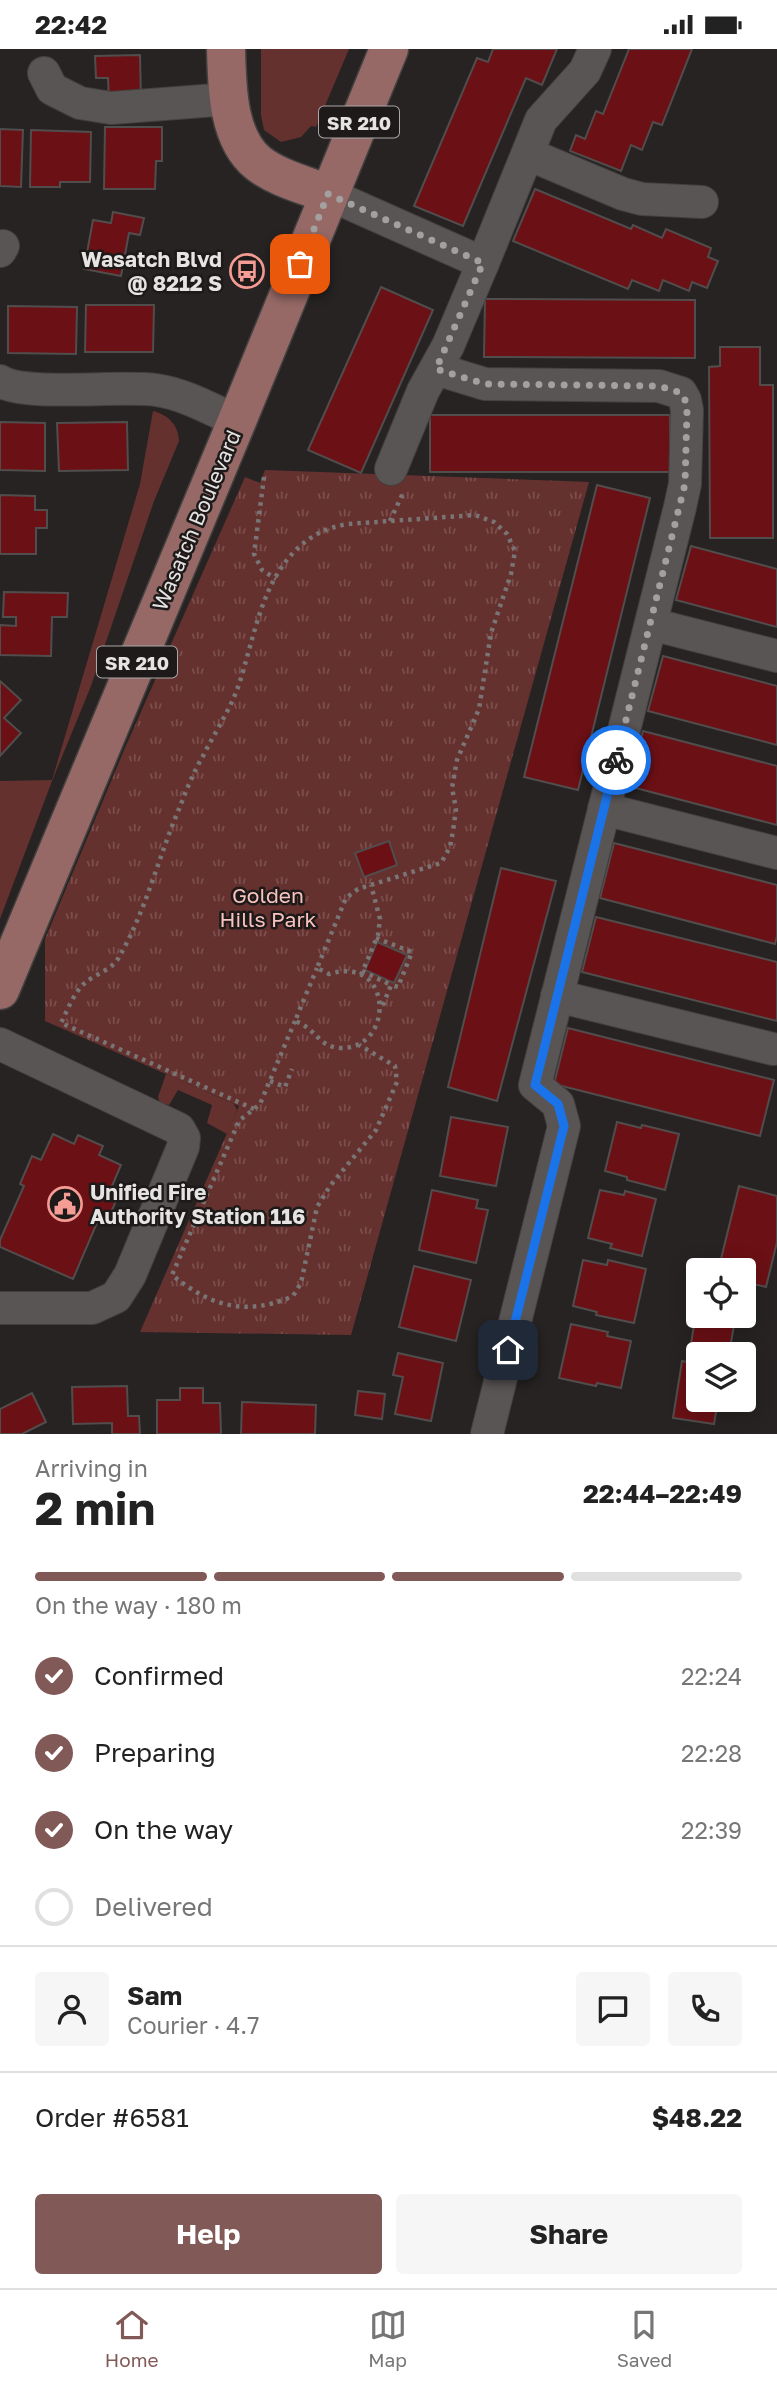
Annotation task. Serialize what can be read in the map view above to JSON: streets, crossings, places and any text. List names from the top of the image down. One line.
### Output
{"streets":{"main road":["SR 210","Wasatch Boulevard"]},"parks":["Golden Hills Park"],"places":{"bus stop":["Wasatch Blvd @ 8212 S"],"public building":["Unified Fire Authority Station 116"]},"page":{"status":"22:42","heading":["2 min","Arriving in","22:44–22:49"],"panel":["Sam","Courier · 4.7","Order #6581","$48.22"],"bar":"On the way · 180 m","list":[["Confirmed","22:24"],["Preparing","22:28"],["On the way","22:39"],"Delivered"],"buttons":["Help","Share"],"tabs":["Home","Map","Saved"]}}
